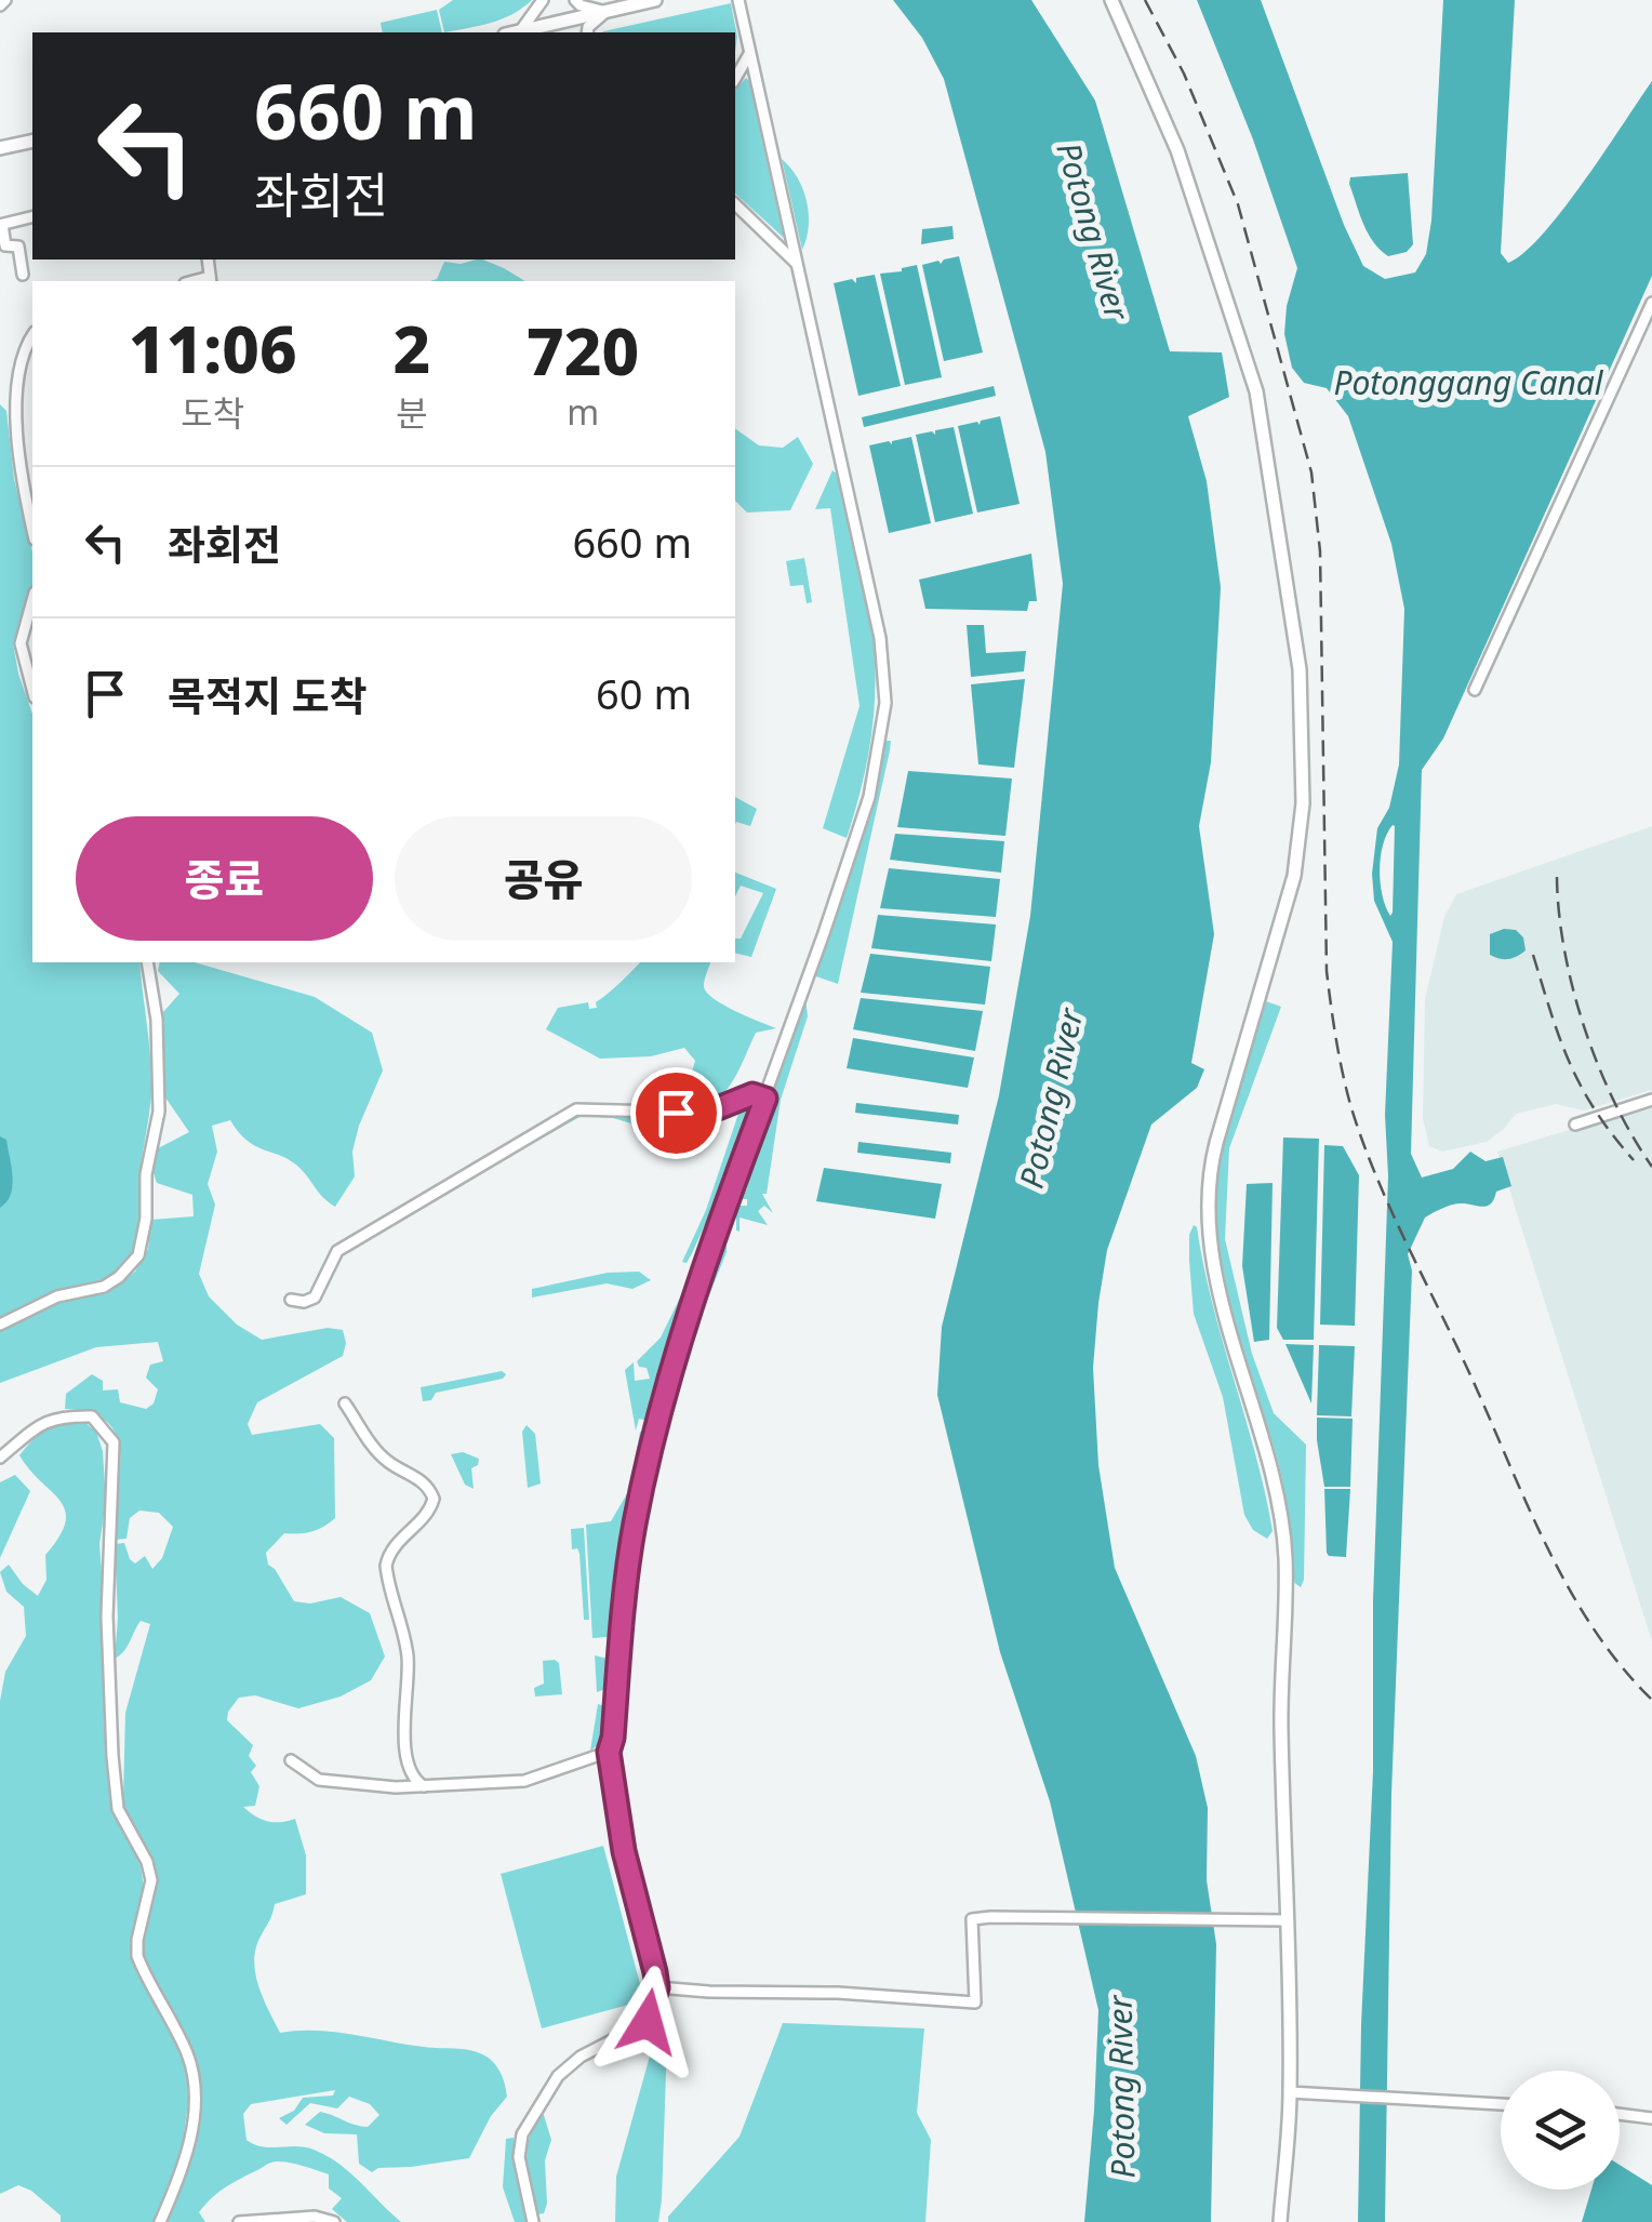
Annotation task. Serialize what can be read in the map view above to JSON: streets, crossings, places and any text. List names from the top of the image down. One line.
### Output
{"water":["Potong River","Potonggang Canal"],"page":{"turn":["660 m","좌회전"],"eta":["11:06","도착","2","분","720","m"],"list":[{"name":"좌회전","value":"660 m"},{"name":"목적지 도착","value":"60 m"}],"buttons":["종료","공유"]}}
